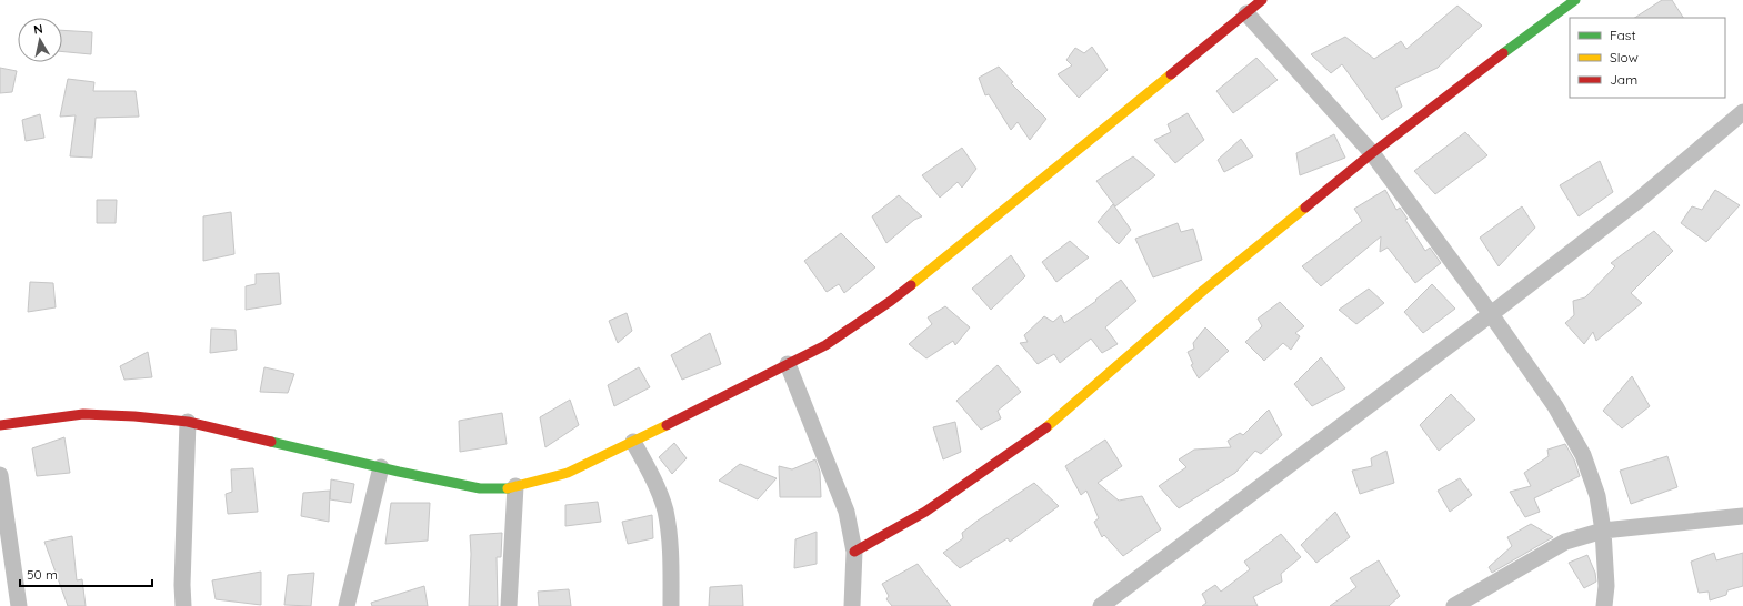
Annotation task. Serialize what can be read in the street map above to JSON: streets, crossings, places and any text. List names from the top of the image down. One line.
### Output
{"legend":["Fast","Slow","Jam"],"scale_bar":"50 m","north":"top"}
